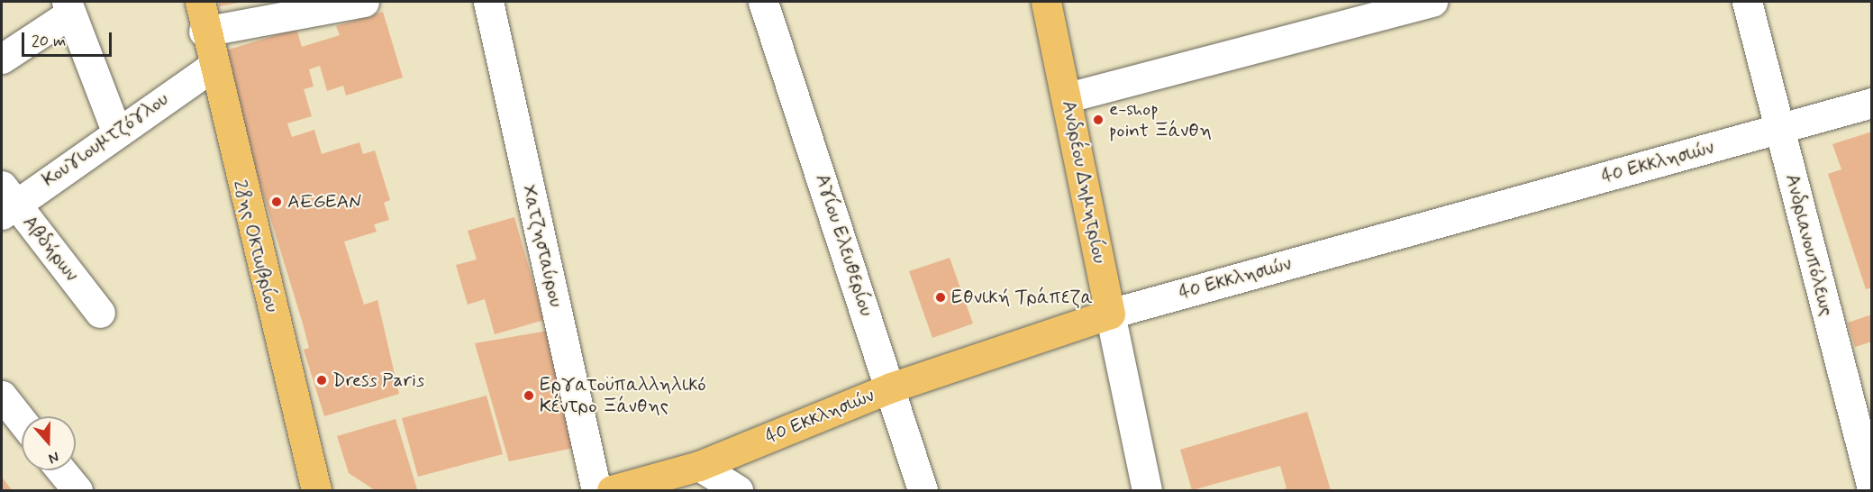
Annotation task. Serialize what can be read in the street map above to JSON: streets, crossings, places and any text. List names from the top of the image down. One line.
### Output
{"streets":{"main road":["40 Εκκλησιών","Ανδρέου Δημητρίου","28ης Οκτωβρίου"],"street":["Κουγιουμτζόγλου","Αγίου Ελευθερίου","Ανδριανουπόλεως","Χατζησταύρου","Αβδήρων"]},"crossings":[["Κουγιουμτζόγλου","28ης Οκτωβρίου"],["Κουγιουμτζόγλου","Αβδήρων"],["40 Εκκλησιών","Ανδρέου Δημητρίου"],["40 Εκκλησιών","Αγίου Ελευθερίου"],["40 Εκκλησιών","Ανδριανουπόλεως"]],"places":["e-shop point Ξάνθη","AEGEAN","Εθνική Τράπεζα","Dress Paris","Εργατοϋπαλληλικό Κέντρο Ξάνθης"],"scale_bar":"20 m","north":"bottom"}
